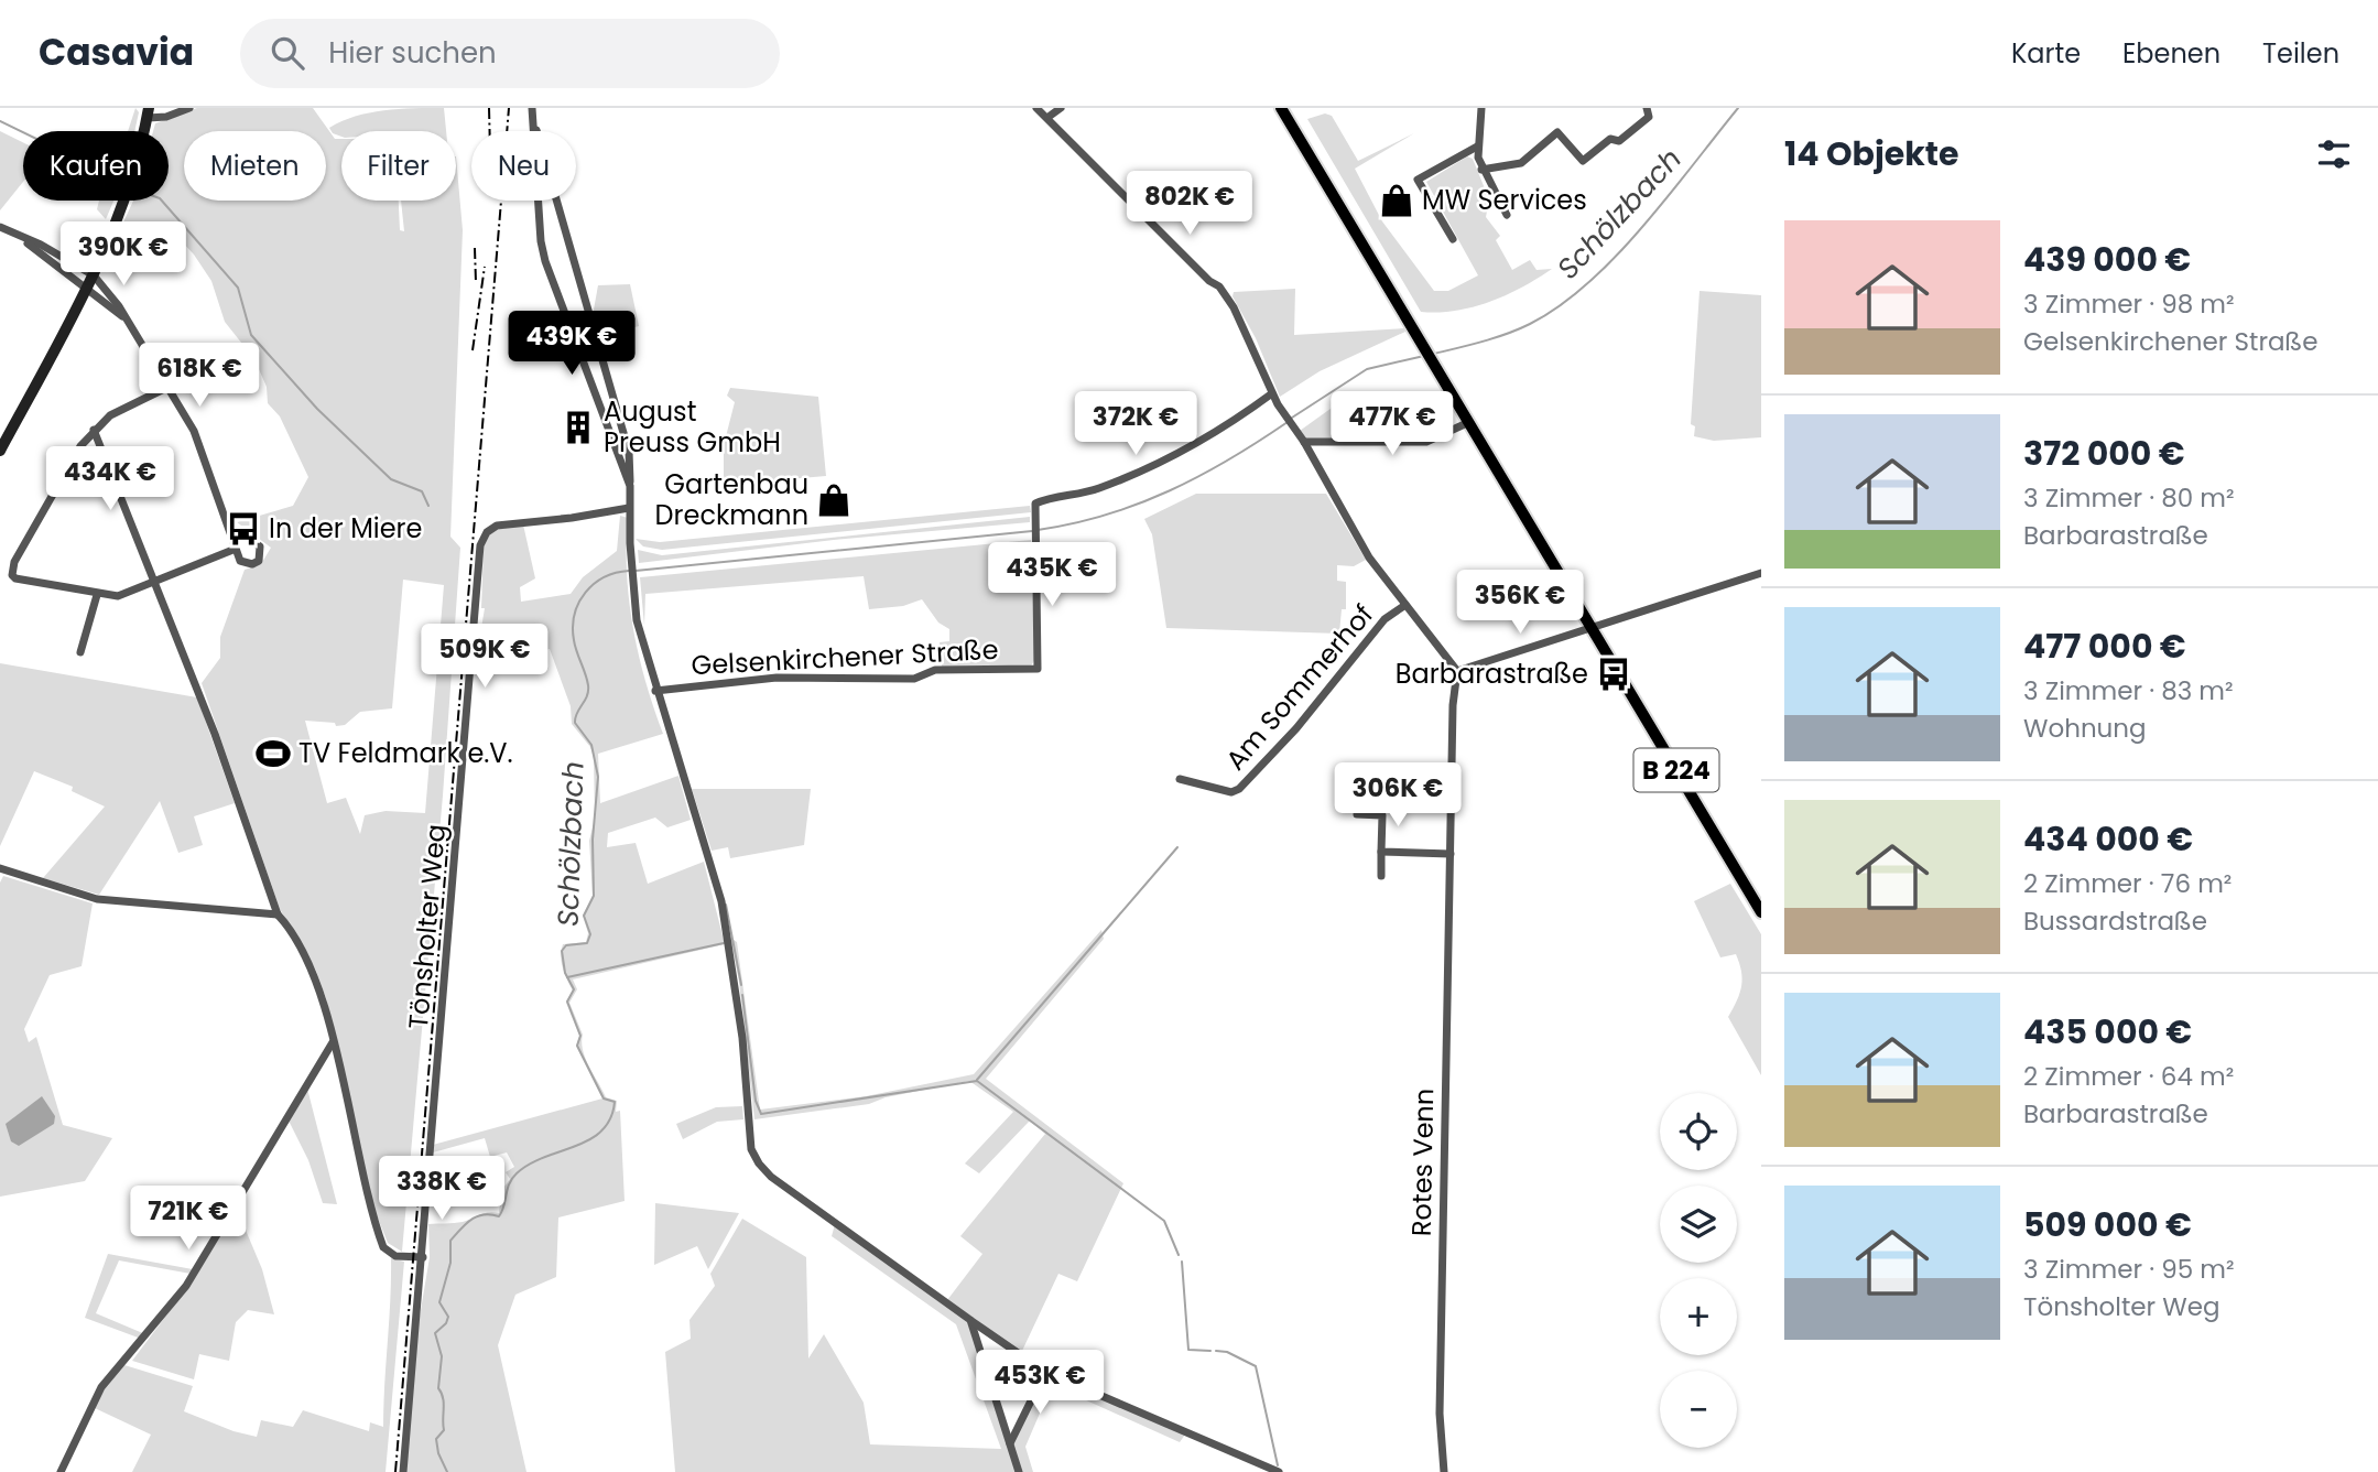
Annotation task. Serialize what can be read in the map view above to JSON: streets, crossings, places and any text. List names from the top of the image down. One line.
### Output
{"streets":{"main road":["B 224"],"street":["Gelsenkirchener Straße","Am Sommerhof","Tönsholter Weg","Rotes Venn"]},"crossings":[["Gelsenkirchener Straße","Tönsholter Weg"]],"water":["Schölzbach"],"places":{"shop":["MW Services","Gartenbau Dreckmann"],"building":["August Preuss GmbH"],"bus stop":["In der Miere","Barbarastraße"],"sports":["TV Feldmark e.V."]},"page":{"header":"Casavia","search":"Hier suchen","nav":["Karte","Ebenen","Teilen"],"heading":"14 Objekte","chip":["Kaufen","Mieten","Filter","Neu"],"price":["802K €","390K €","439K €","618K €","372K €","477K €","434K €","435K €","356K €","509K €","306K €","338K €","721K €","453K €"],"list":[{"name":"439 000 €","note":"3 Zimmer · 98 m² · Gelsenkirchener Straße"},{"name":"372 000 €","note":"3 Zimmer · 80 m² · Barbarastraße"},{"name":"477 000 €","note":"3 Zimmer · 83 m² · Wohnung"},{"name":"434 000 €","note":"2 Zimmer · 76 m² · Bussardstraße"},{"name":"435 000 €","note":"2 Zimmer · 64 m² · Barbarastraße"},{"name":"509 000 €","note":"3 Zimmer · 95 m² · Tönsholter Weg"}],"map_buttons":["+","−"]}}
